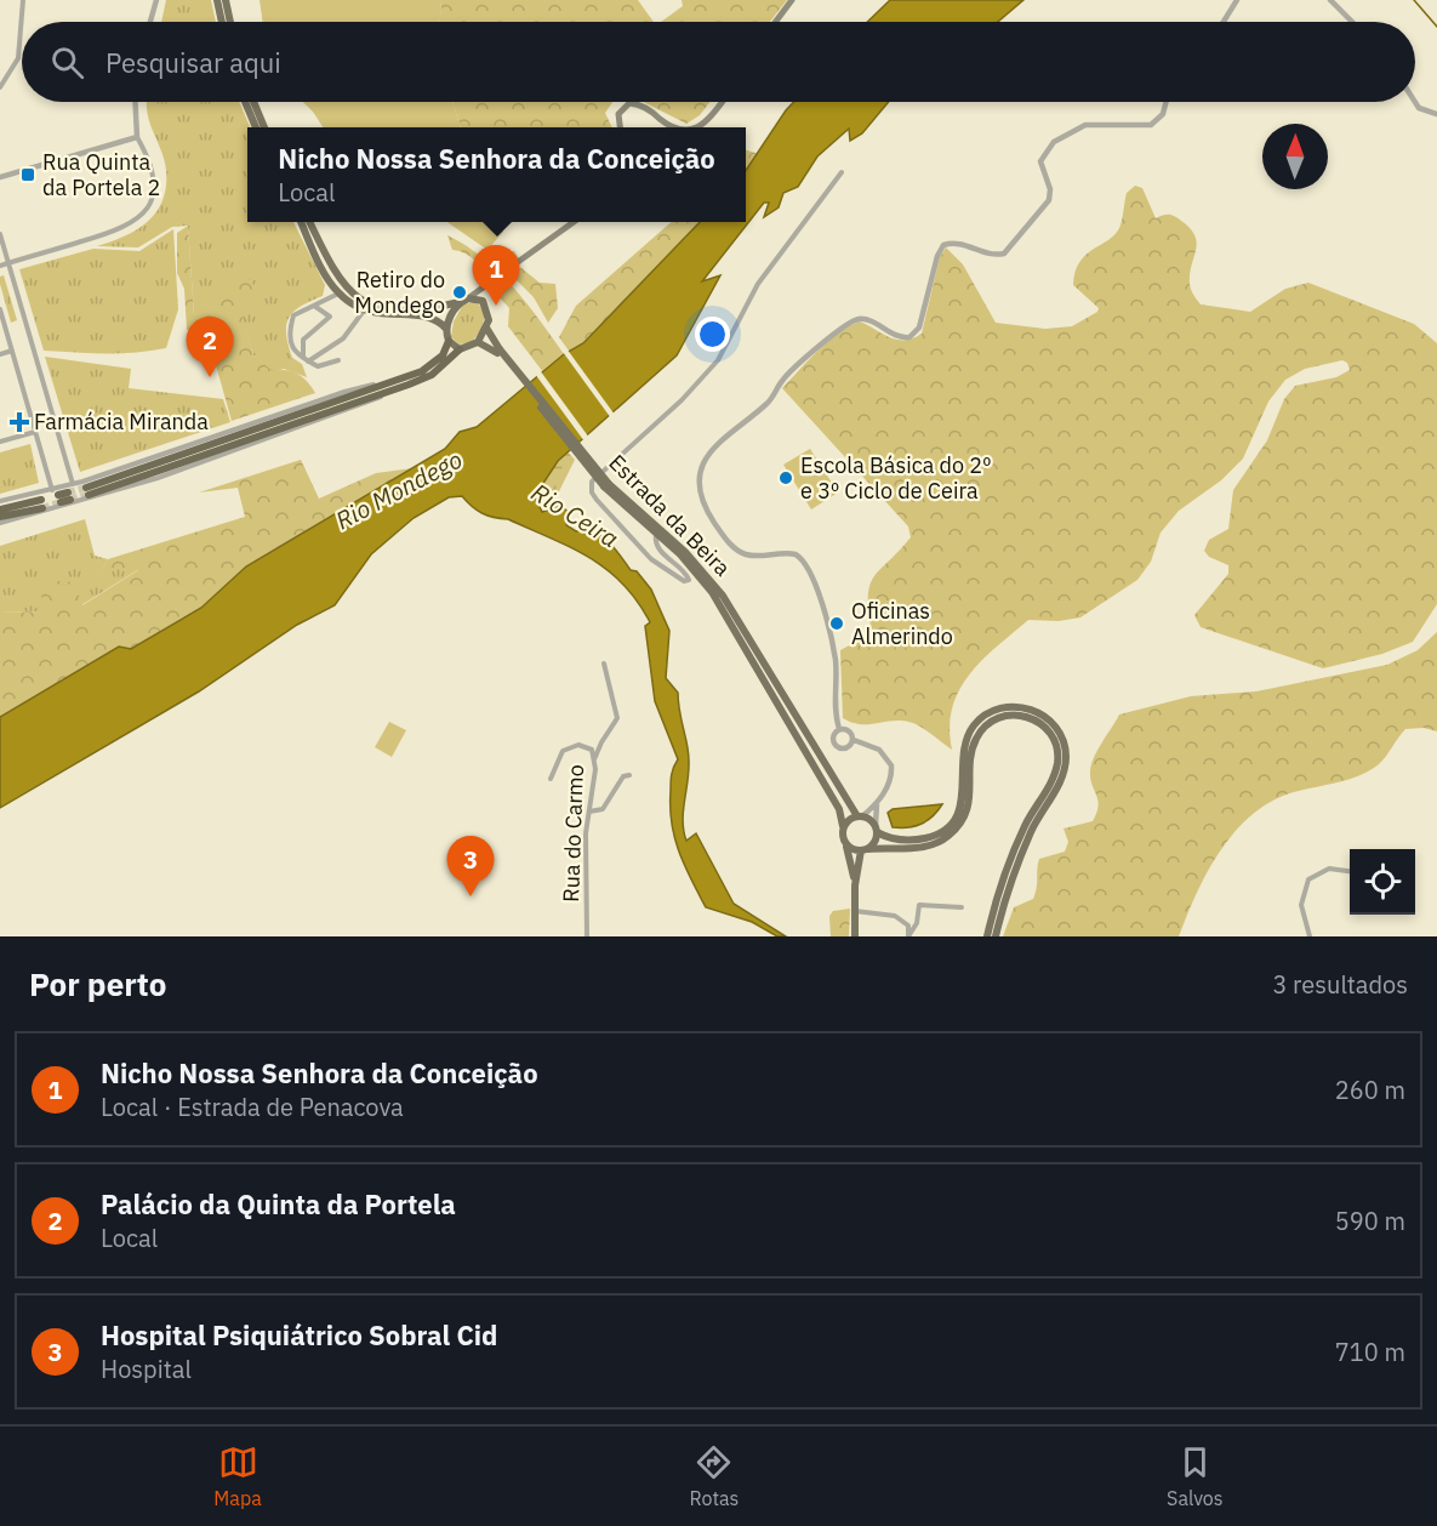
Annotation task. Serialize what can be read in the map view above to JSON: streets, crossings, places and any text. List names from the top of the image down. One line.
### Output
{"streets":{"main road":["Estrada da Beira"],"street":["Rua do Carmo"]},"water":["Rio Mondego","Rio Ceira"],"places":{"transit":["Rua Quinta da Portela 2"],"other":["Retiro do Mondego","Escola Básica do 2º e 3º Ciclo de Ceira","Oficinas Almerindo"],"health":["Farmácia Miranda"]},"north":"top","page":{"search":"Pesquisar aqui","popup":["Nicho Nossa Senhora da Conceição","Local"],"pins":["1","2","3"],"heading":["Por perto","3 resultados"],"list":[{"mark":"1","name":"Nicho Nossa Senhora da Conceição","note":"Local · Estrada de Penacova","value":"260 m"},{"mark":"2","name":"Palácio da Quinta da Portela","note":"Local","value":"590 m"},{"mark":"3","name":"Hospital Psiquiátrico Sobral Cid","note":"Hospital","value":"710 m"}],"nav":["Mapa","Rotas","Salvos"]}}
